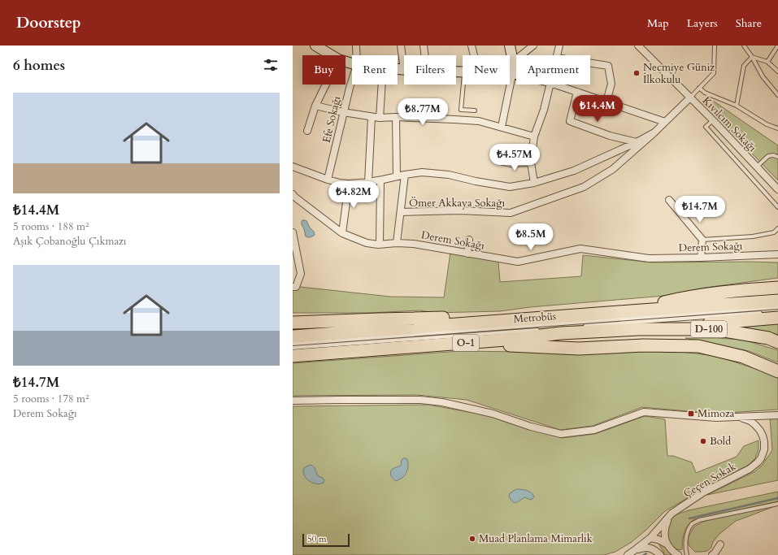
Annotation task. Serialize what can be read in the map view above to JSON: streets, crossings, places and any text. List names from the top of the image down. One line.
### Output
{"streets":{"highway":["D-100","O-1"],"street":["Efe Sokağı","Kıvılcım Sokağı","Ömer Akkaya Sokağı","Derem Sokağı","Çeçen Sokak"],"lane":["Metrobüs"]},"crossings":[["Kıvılcım Sokağı","Ömer Akkaya Sokağı"],["D-100","O-1"]],"places":{"other":["Necmiye Güniz İlkokulu","Bold","Muad Planlama Mimarlık"],"transit":["Mimoza"]},"scale_bar":"50 m","page":{"header":"Doorstep","nav":["Map","Layers","Share"],"heading":"6 homes","chip":["Buy","Rent","Filters","New","Apartment"],"list":[{"name":"₺14.4M","note":"5 rooms · 188 m² · Aşık Çobanoğlu Çıkmazı"},{"name":"₺14.7M","note":"5 rooms · 178 m² · Derem Sokağı"}],"price":["₺14.4M","₺8.77M","₺4.57M","₺4.82M","₺14.7M","₺8.5M"],"scale":"50 m"}}
